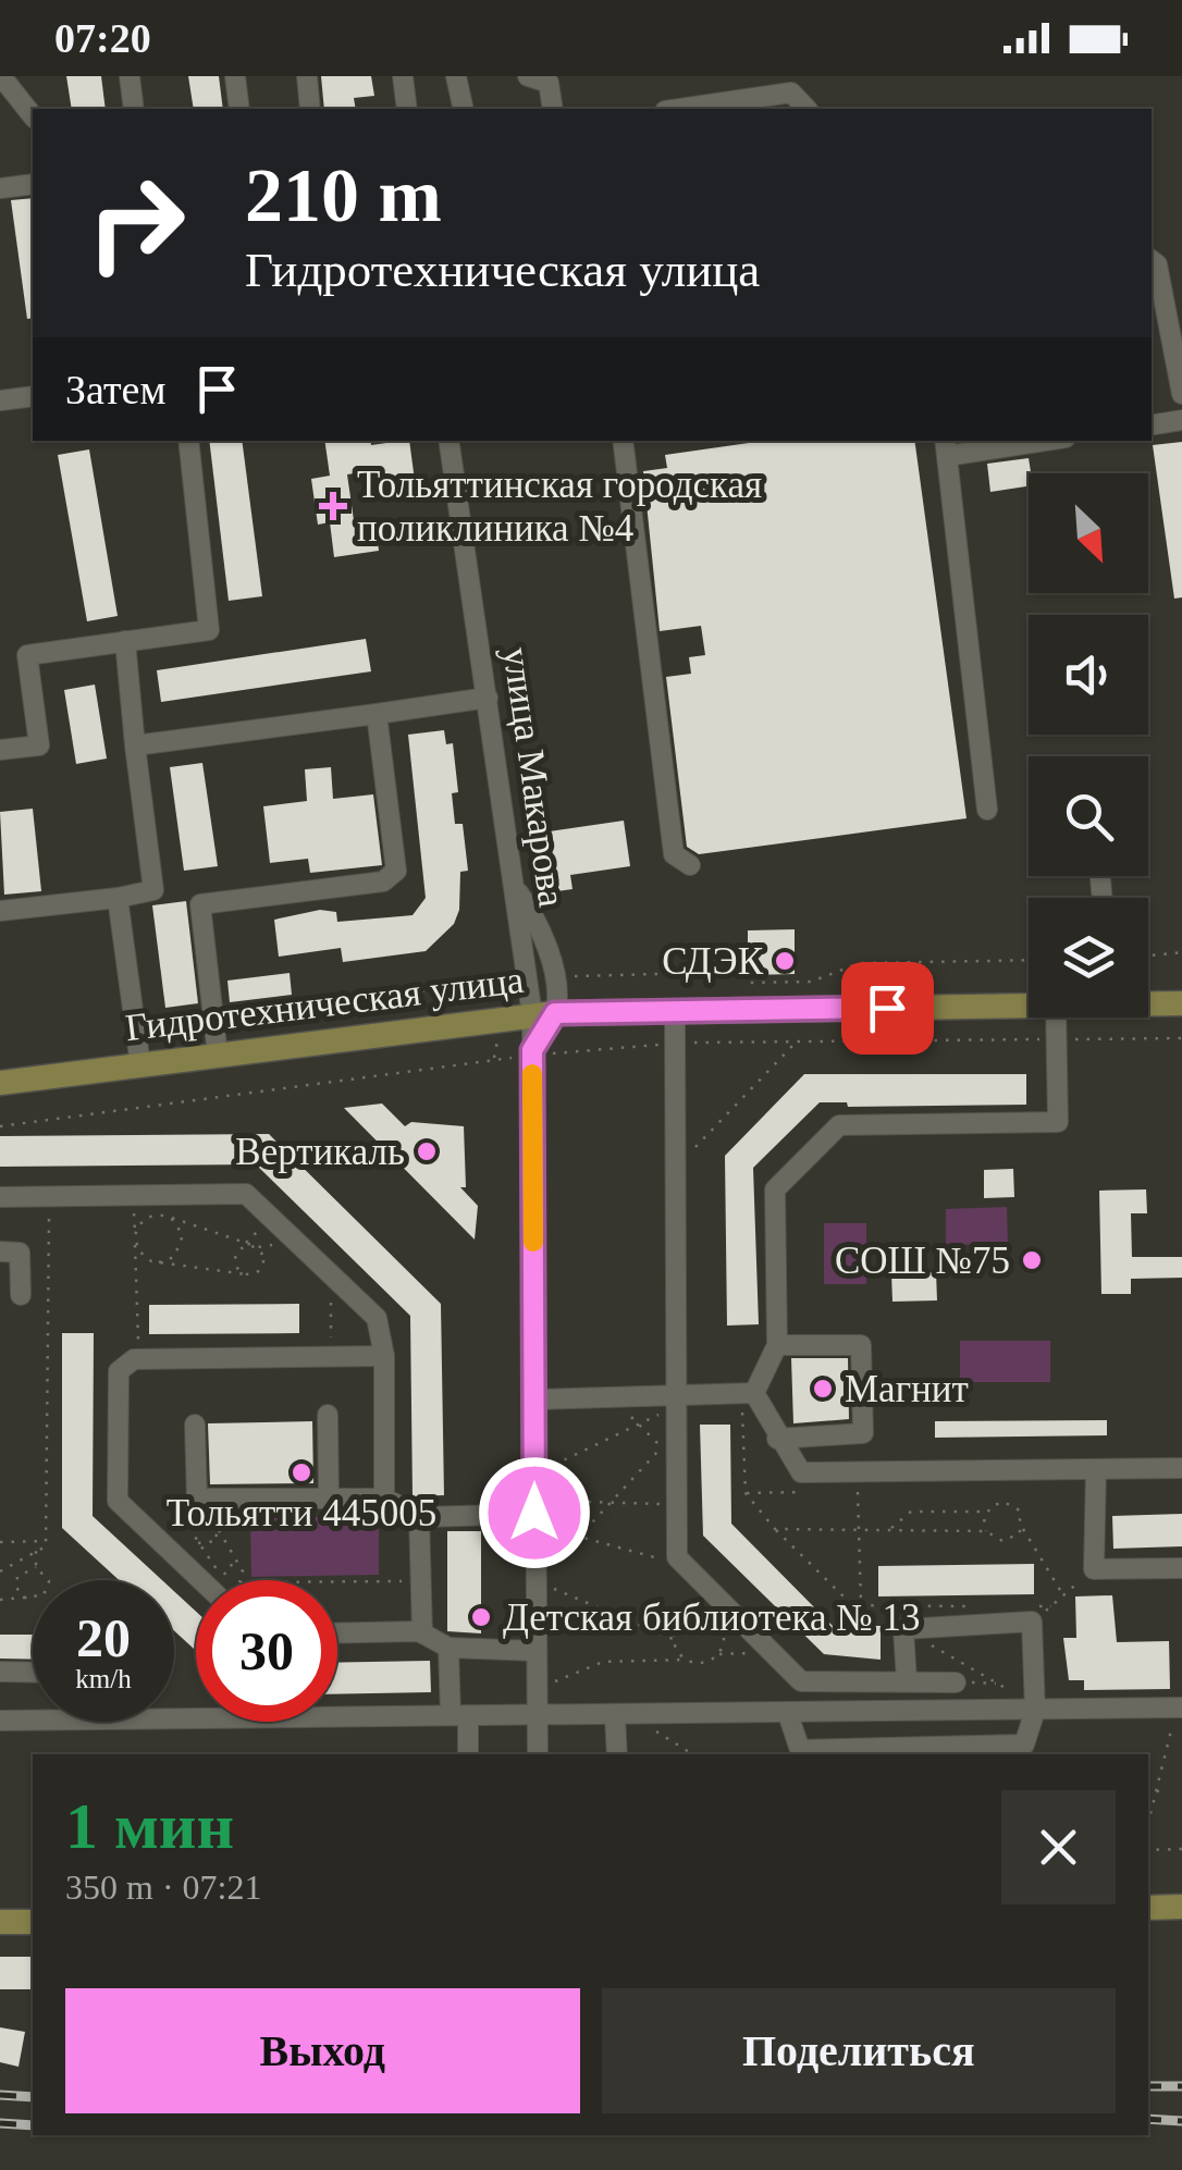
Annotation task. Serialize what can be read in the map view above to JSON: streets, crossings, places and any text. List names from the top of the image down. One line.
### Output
{"streets":{"main road":["Гидротехническая улица"],"street":["улица Макарова"]},"crossings":[["улица Макарова","Гидротехническая улица"]],"places":{"health":["Тольяттинская городская поликлиника №4"],"other":["СДЭК","Вертикаль","СОШ №75","Магнит","Тольятти 445005","Детская библиотека № 13"]},"north":"bottom right","page":{"status":"07:20","turn":["210 m","Гидротехническая улица"],"then":"Затем","speed":"20 km/h","limit":"30","heading":["1 мин","350 m · 07:21"],"buttons":["Выход","Поделиться"]}}
